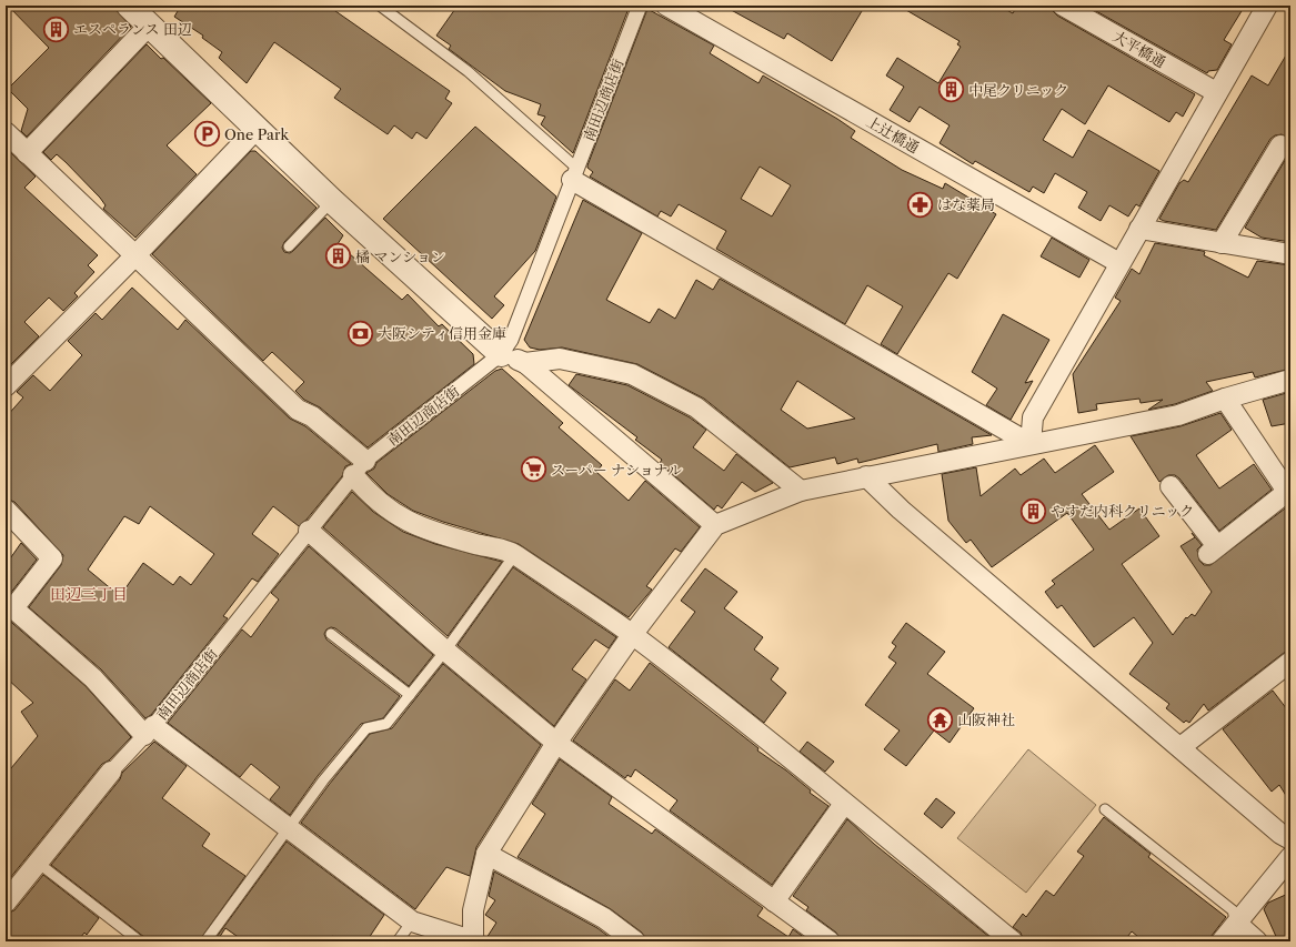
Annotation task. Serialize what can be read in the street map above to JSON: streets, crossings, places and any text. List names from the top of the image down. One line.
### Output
{"streets":{"street":["大平橋通","南田辺商店街","上辻橋通"]},"districts":["田辺三丁目"],"places":{"building":["エスペランス 田辺","中尾クリニック","橘 マンション","やすだ内科クリニック"],"parking":["One Park"],"pharmacy":["はな薬局"],"bank":["大阪シティ信用金庫"],"supermarket":["スーパー ナショナル"],"temple":["山阪神社"]}}
